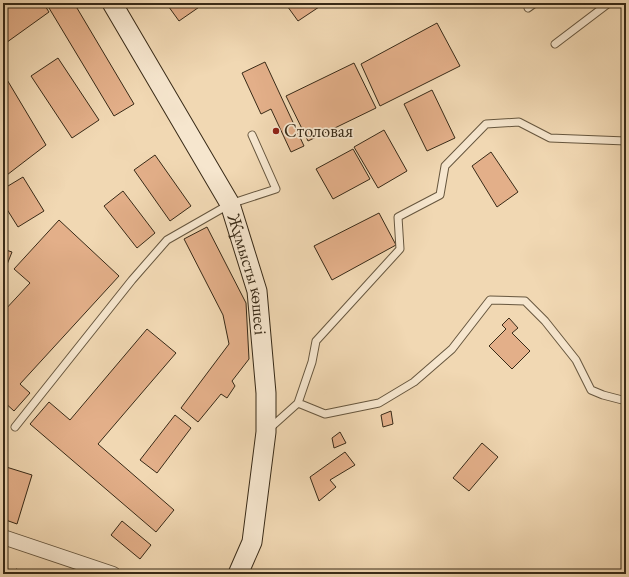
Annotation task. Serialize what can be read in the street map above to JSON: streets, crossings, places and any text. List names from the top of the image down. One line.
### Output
{"streets":{"main road":["Жұмысты көшесі"]},"places":["Столовая"]}
